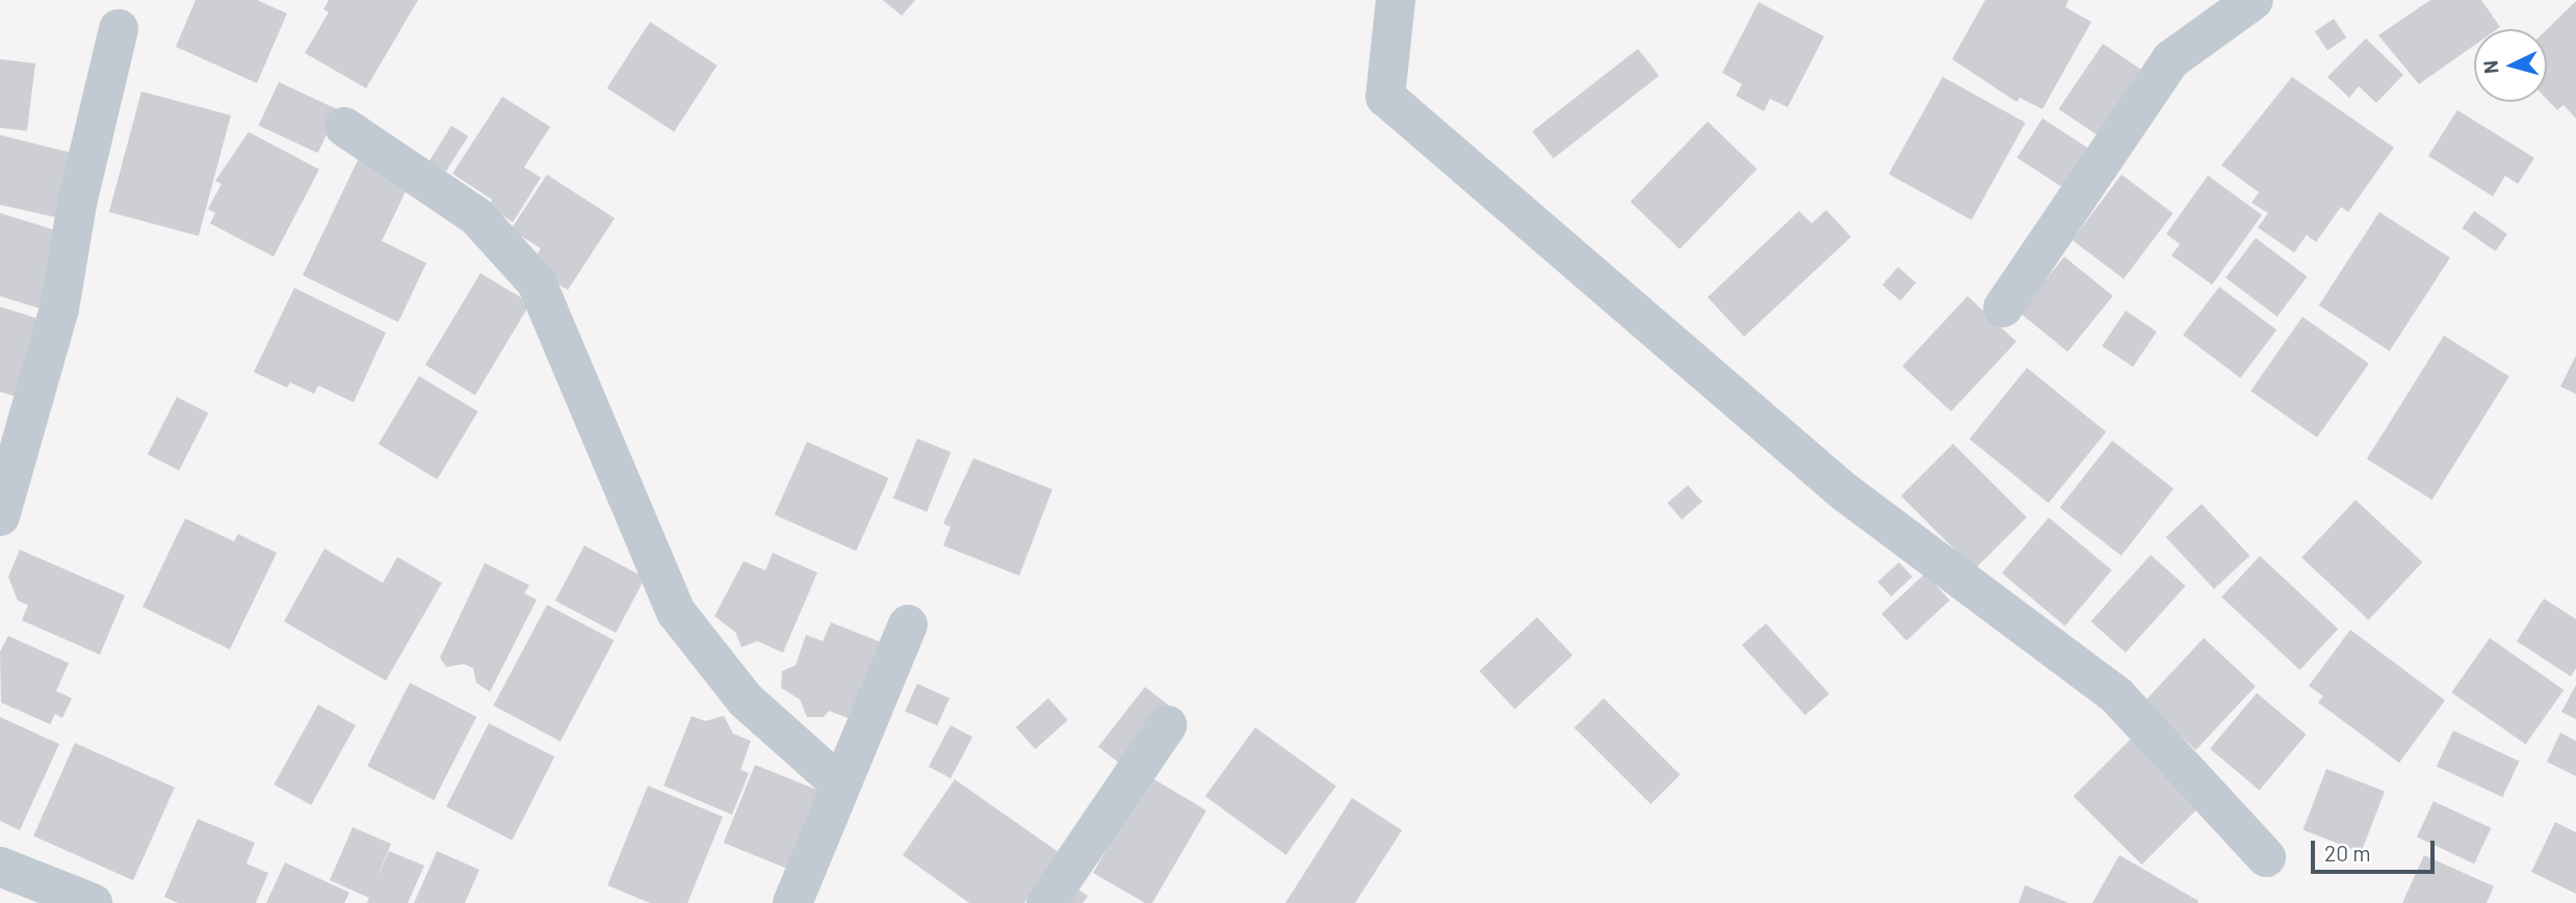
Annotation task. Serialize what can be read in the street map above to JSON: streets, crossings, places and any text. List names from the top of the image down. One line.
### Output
{"scale_bar":"20 m","north":"left"}
